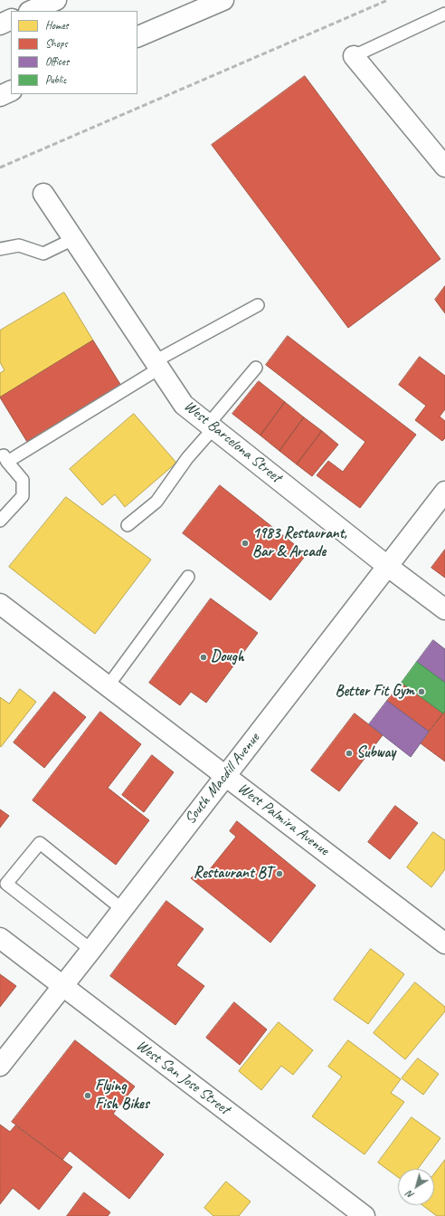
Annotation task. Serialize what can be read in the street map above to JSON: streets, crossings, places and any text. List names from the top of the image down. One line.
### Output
{"streets":{"main road":["West Barcelona Street","South Macdill Avenue","West Palmira Avenue","West San Jose Street"]},"crossings":[["West Barcelona Street","South Macdill Avenue"],["South Macdill Avenue","West Palmira Avenue"],["South Macdill Avenue","West San Jose Street"]],"places":["1983 Restaurant, Bar & Arcade","Dough","Better Fit Gym","Subway","Restaurant BT","Flying Fish Bikes"],"legend":["Homes","Shops","Offices","Public"],"north":"bottom left"}
